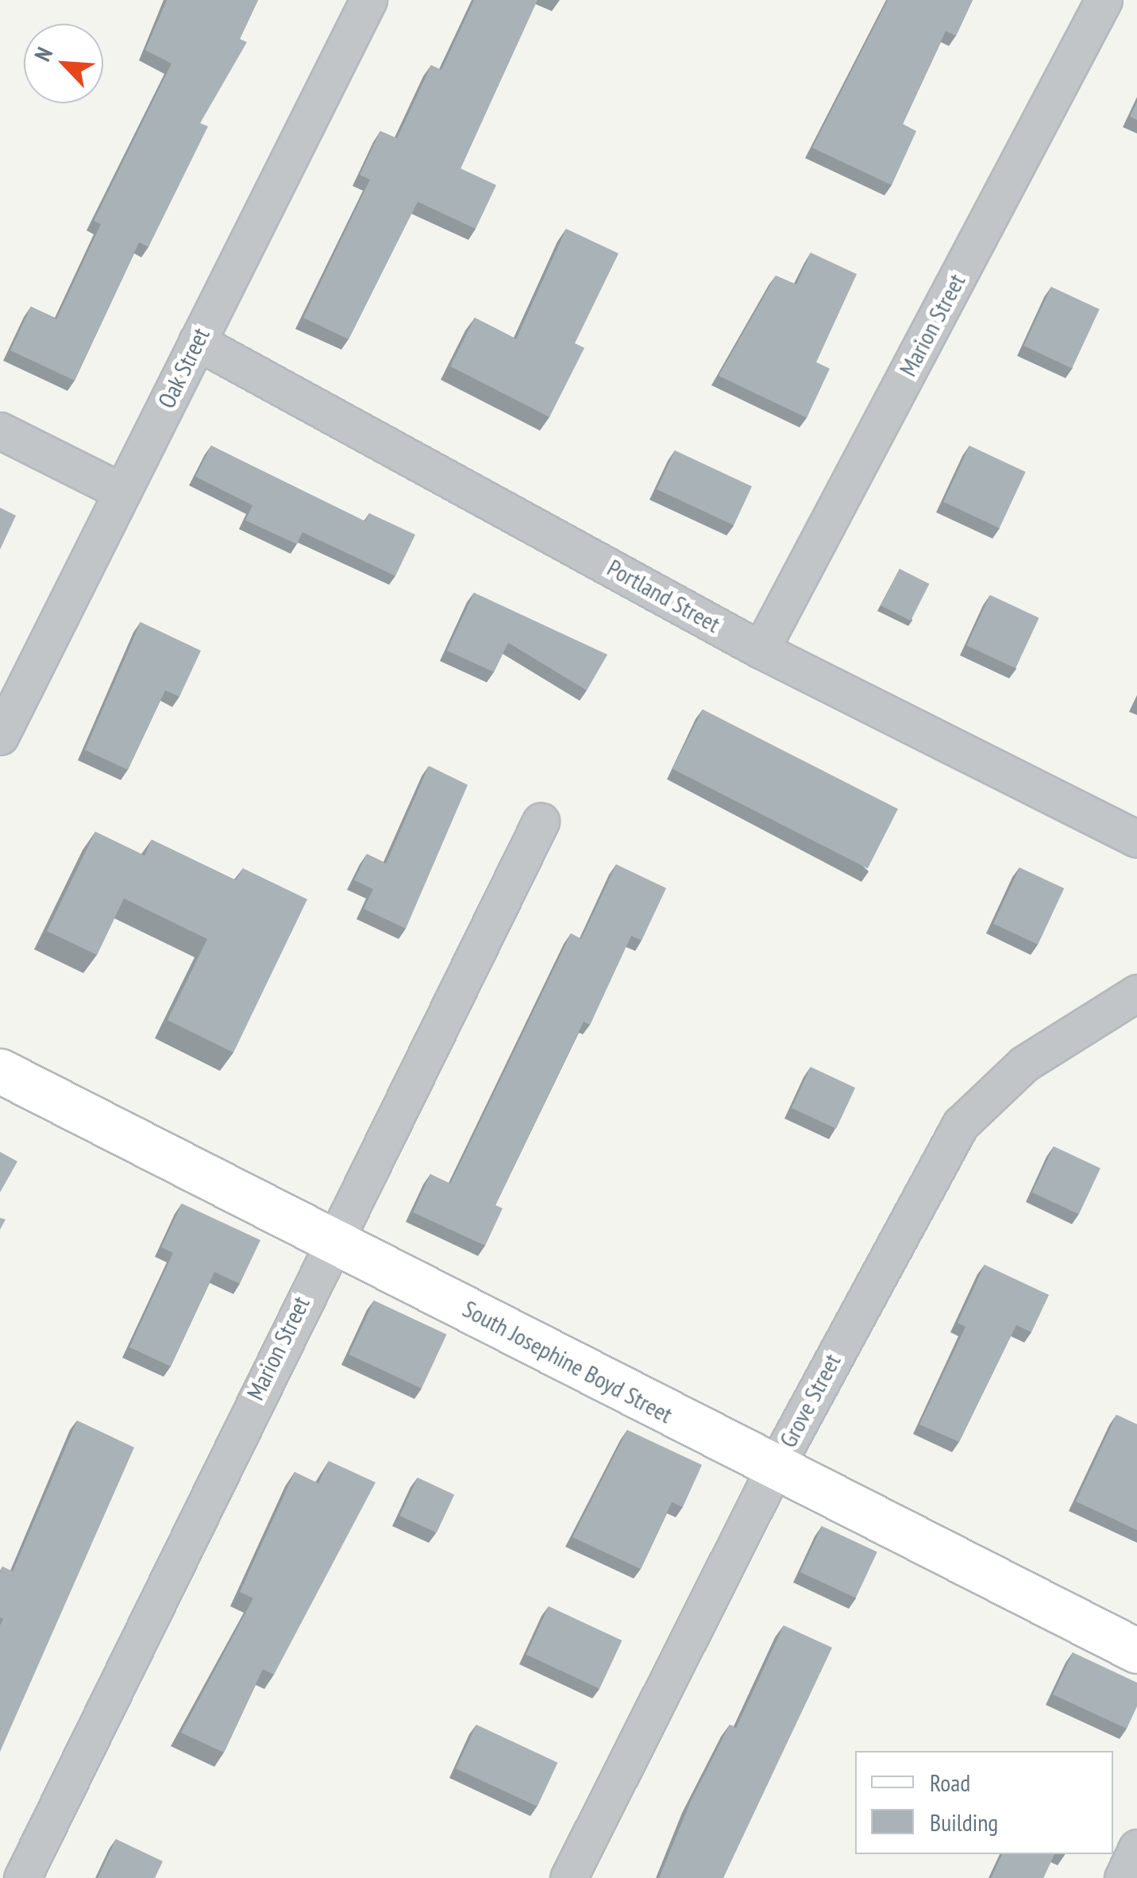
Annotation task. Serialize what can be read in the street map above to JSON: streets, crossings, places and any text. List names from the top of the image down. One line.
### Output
{"streets":{"main road":["South Josephine Boyd Street"],"street":["Marion Street","Oak Street","Portland Street","Grove Street"]},"crossings":[["Marion Street","Portland Street"],["Marion Street","South Josephine Boyd Street"],["Oak Street","Portland Street"],["South Josephine Boyd Street","Grove Street"]],"legend":["Road","Building"],"north":"top left"}
